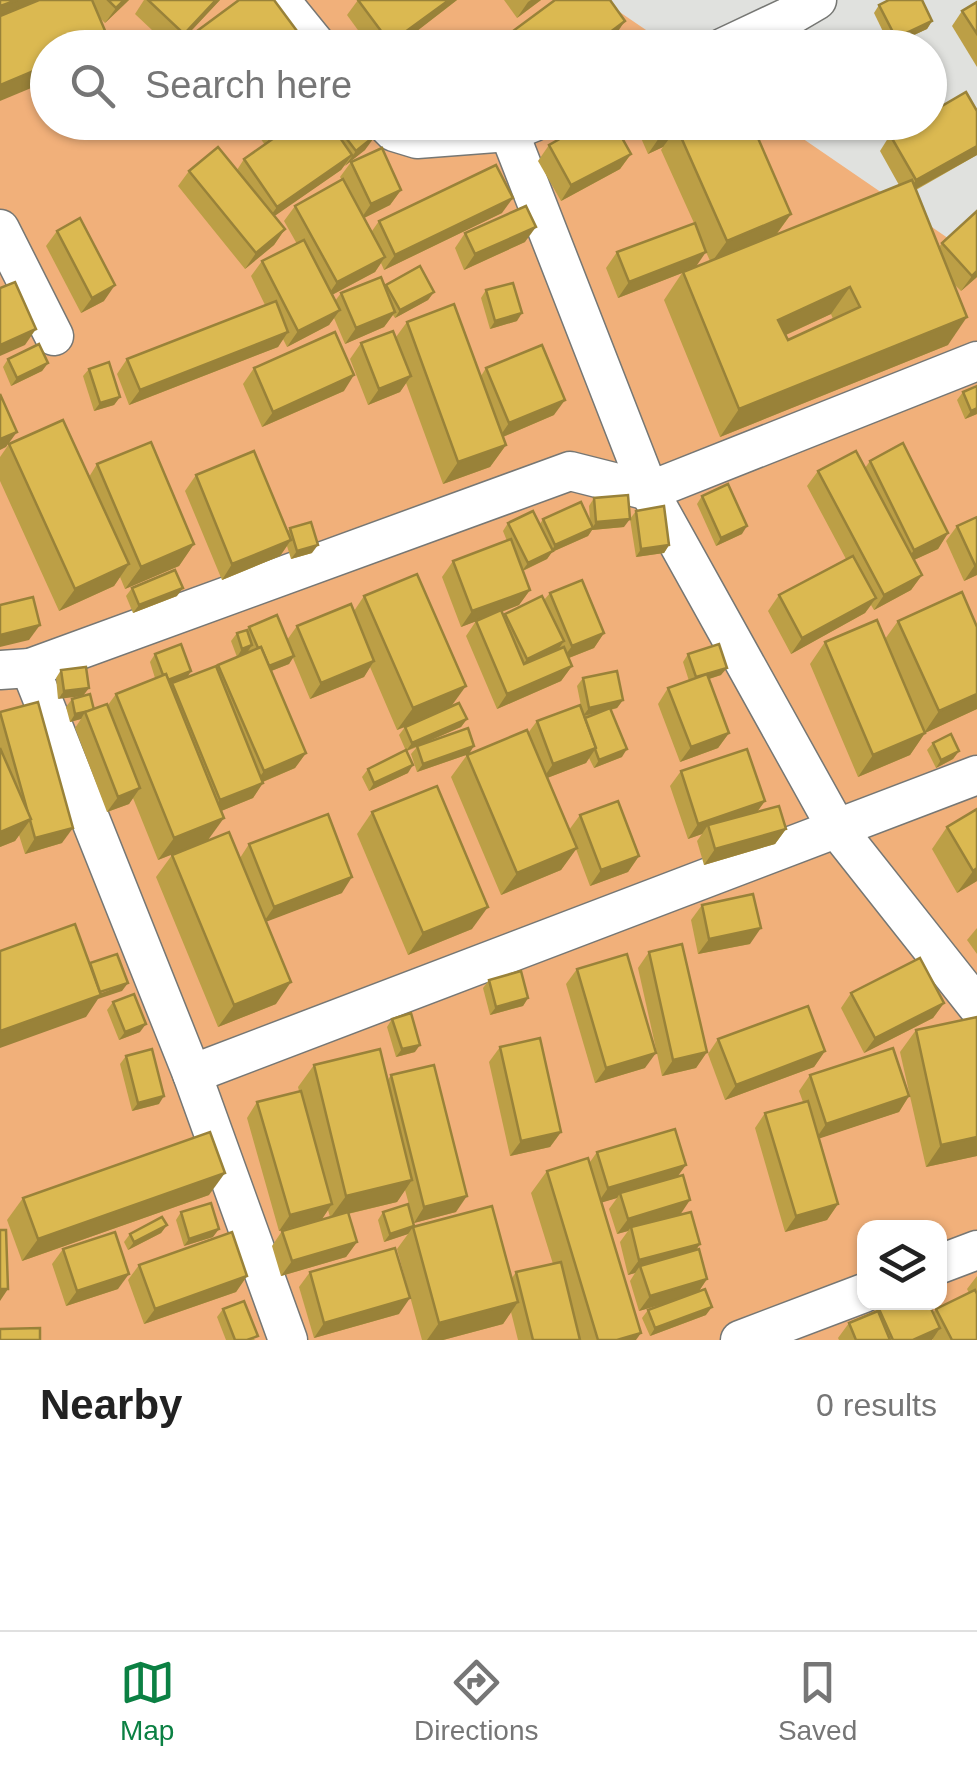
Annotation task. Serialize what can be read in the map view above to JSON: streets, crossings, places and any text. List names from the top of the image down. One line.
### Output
{"page":{"search":"Search here","heading":["Nearby","0 results"],"nav":["Map","Directions","Saved"]}}
